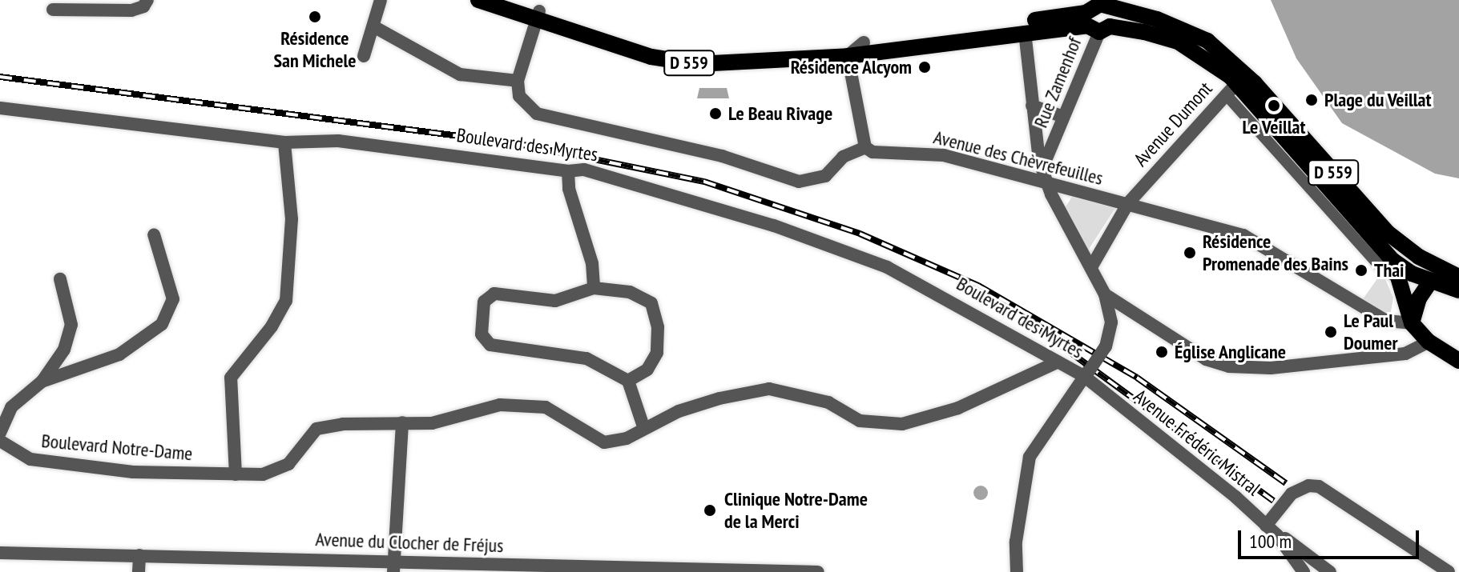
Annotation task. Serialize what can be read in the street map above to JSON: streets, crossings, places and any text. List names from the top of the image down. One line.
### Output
{"streets":{"main road":["D 559"],"street":["Rue Zamenhof","Avenue Dumont","Boulevard des Myrtes","Avenue des Chèvrefeuilles","Avenue Frédéric Mistral","Boulevard Notre-Dame","Avenue du Clocher de Fréjus"]},"crossings":[["D 559","Rue Zamenhof"],["D 559","Avenue Dumont"],["D 559","Avenue des Chèvrefeuilles"],["Avenue Dumont","Avenue des Chèvrefeuilles"],["Boulevard des Myrtes","Avenue Frédéric Mistral"]],"places":["Résidence San Michele","Résidence Alcyom","Plage du Veillat","Le Veillat","Le Beau Rivage","Résidence Promenade des Bains","Thai","Le Paul Doumer","Église Anglicane","Clinique Notre-Dame de la Merci"],"scale_bar":"100 m"}
